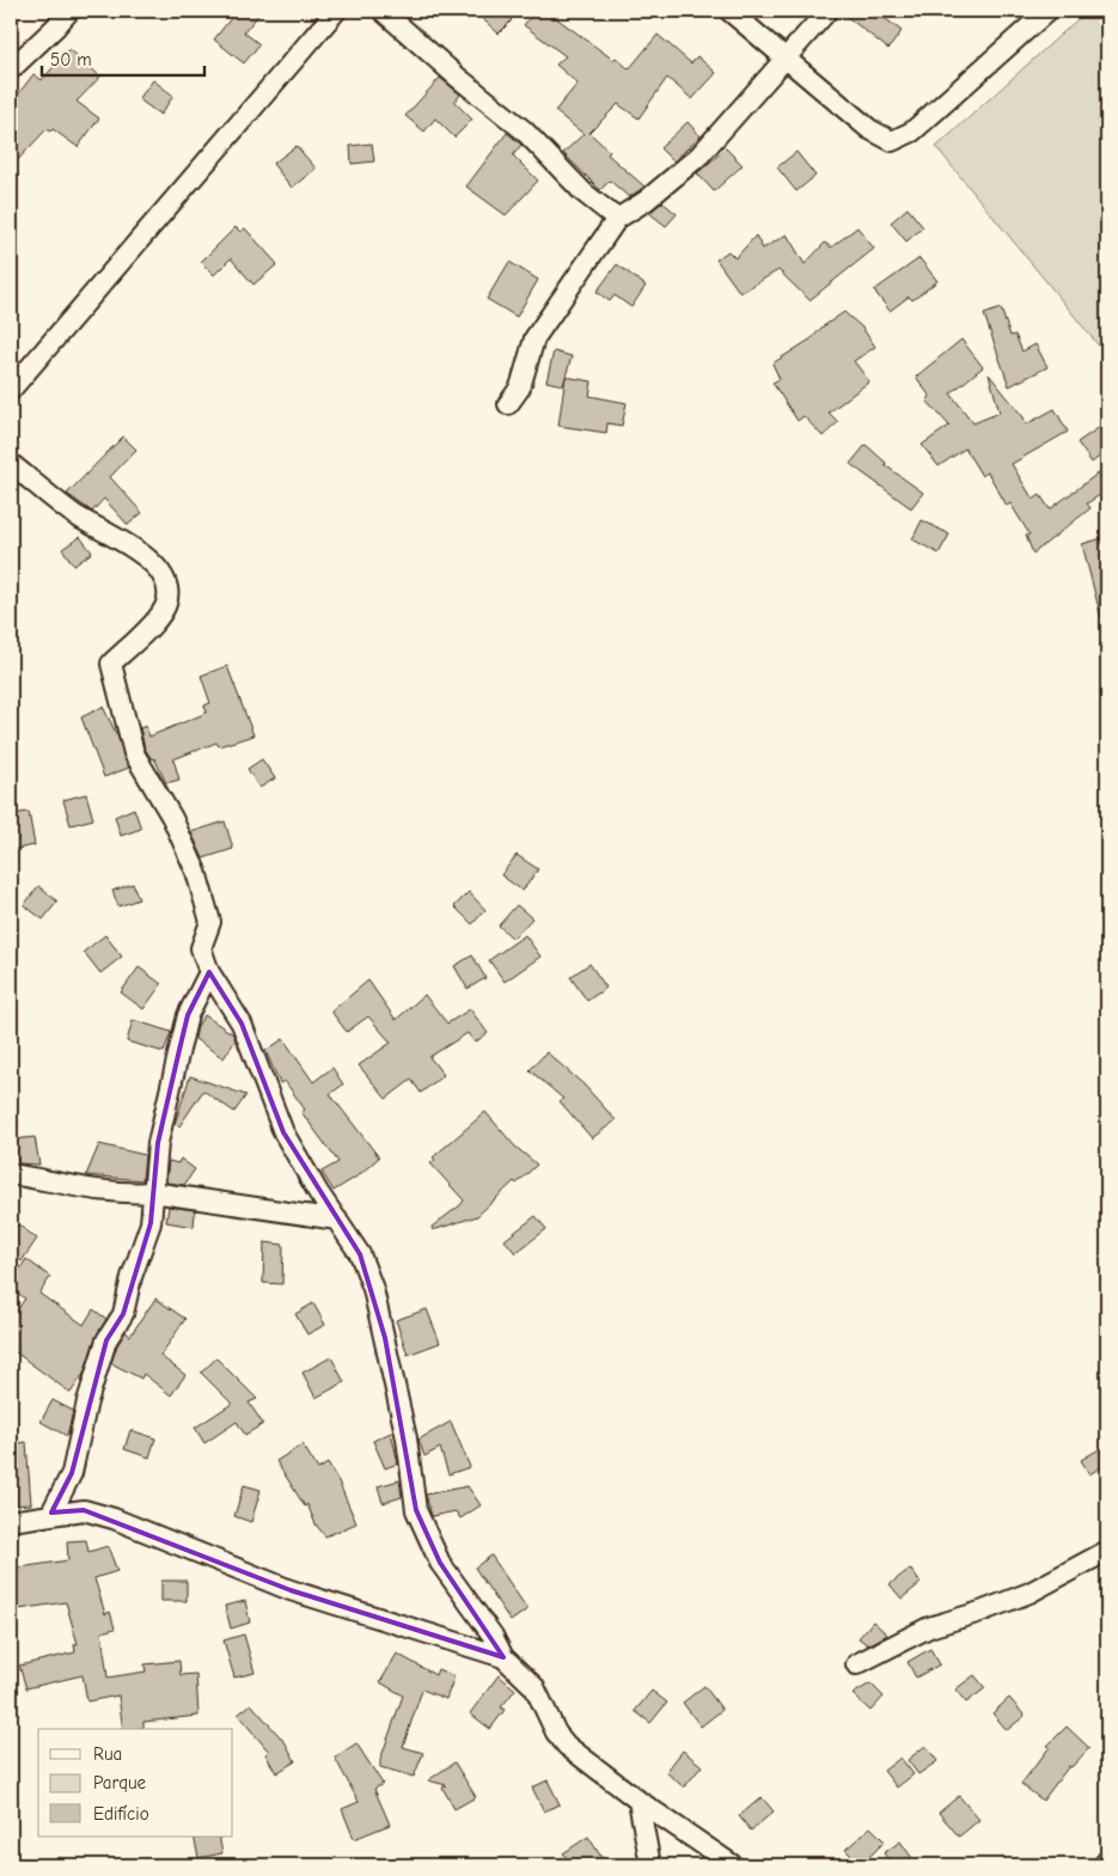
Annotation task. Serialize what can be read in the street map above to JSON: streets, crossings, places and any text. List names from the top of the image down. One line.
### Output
{"legend":["Rua","Parque","Edifício"],"scale_bar":"50 m"}
